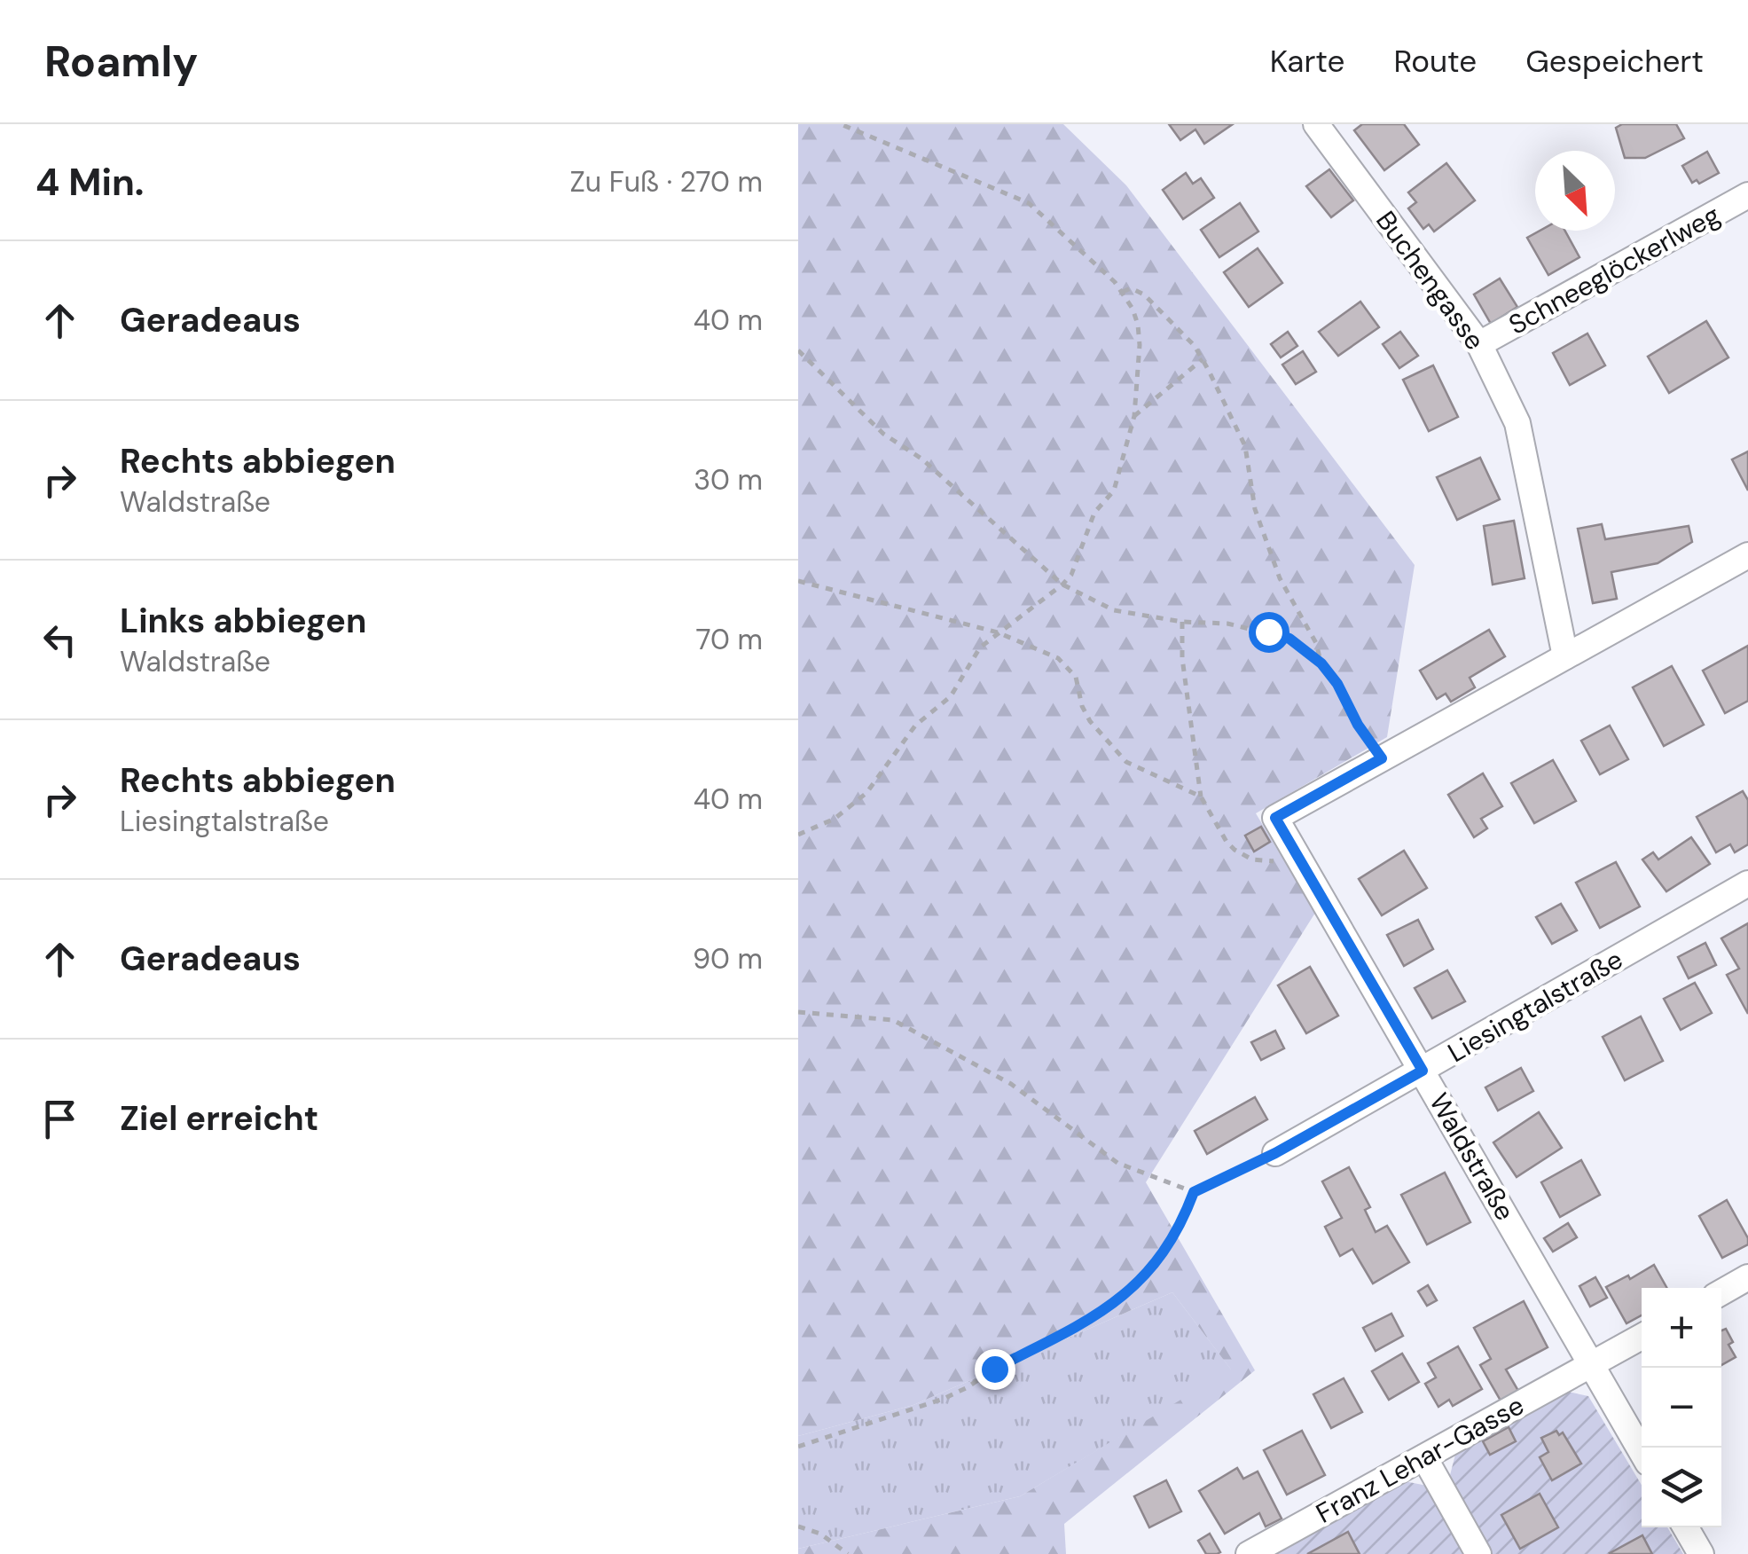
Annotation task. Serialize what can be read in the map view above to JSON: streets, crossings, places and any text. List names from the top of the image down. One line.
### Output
{"streets":{"street":["Schneeglöckerlweg","Buchengasse","Liesingtalstraße","Waldstraße","Franz Lehar-Gasse"]},"crossings":[["Schneeglöckerlweg","Buchengasse"],["Buchengasse","Waldstraße"],["Liesingtalstraße","Waldstraße"],["Waldstraße","Franz Lehar-Gasse"]],"north":"bottom right","page":{"header":"Roamly","nav":["Karte","Route","Gespeichert"],"heading":["4 Min.","Zu Fuß · 270 m"],"list":[["Geradeaus","40 m"],["Rechts abbiegen","Waldstraße","30 m"],["Links abbiegen","Waldstraße","70 m"],["Rechts abbiegen","Liesingtalstraße","40 m"],["Geradeaus","90 m"],"Ziel erreicht"],"map_buttons":["+","−"]}}
